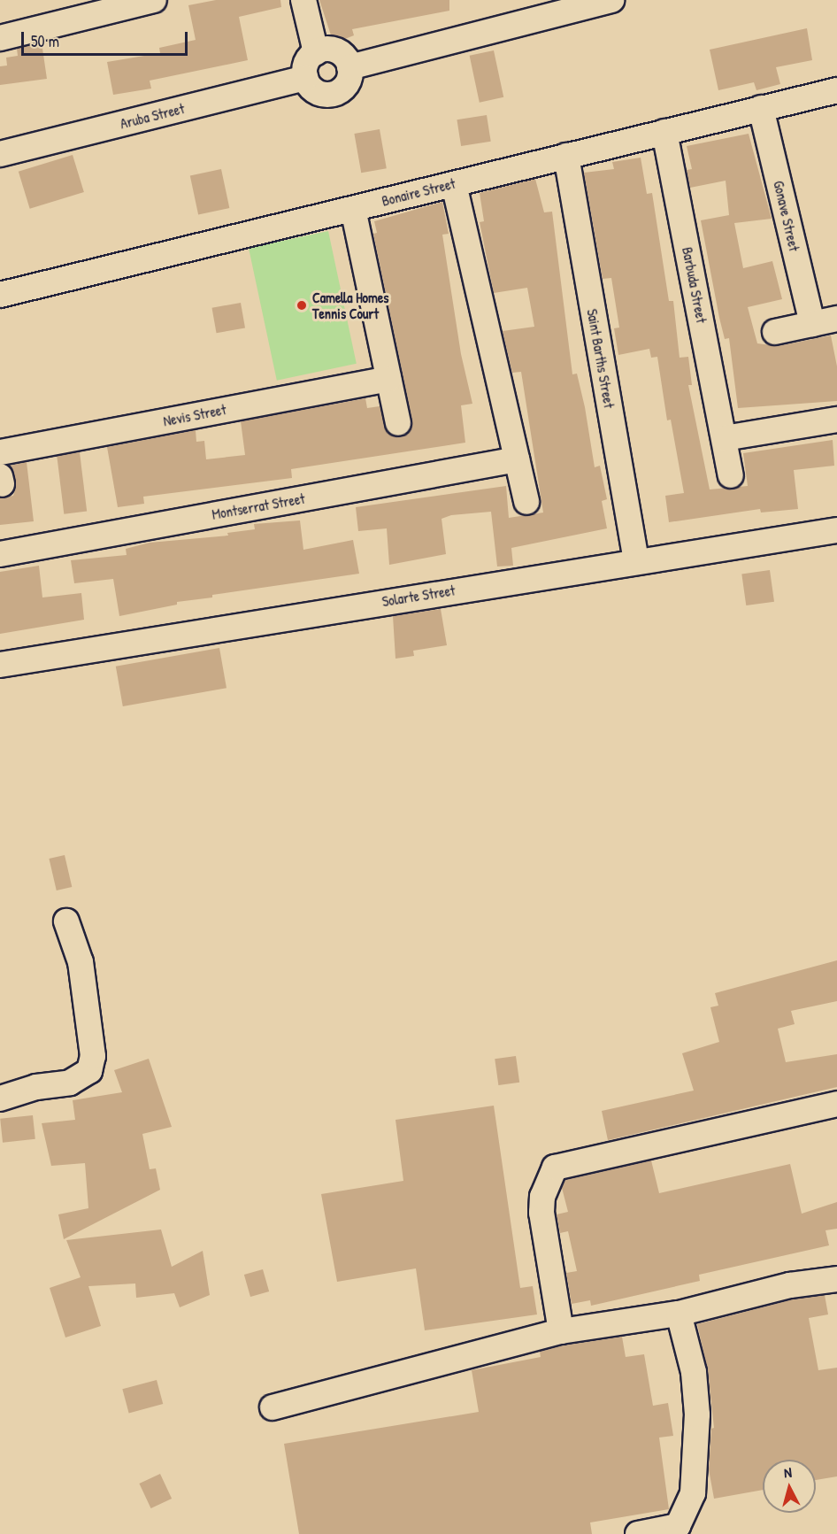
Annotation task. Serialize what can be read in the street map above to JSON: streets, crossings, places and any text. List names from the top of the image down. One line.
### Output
{"streets":{"street":["Aruba Street","Bonaire Street","Gonave Street","Barbuda Street","Saint Barths Street","Nevis Street","Montserrat Street","Solarte Street"]},"crossings":[["Bonaire Street","Gonave Street"],["Bonaire Street","Barbuda Street"],["Bonaire Street","Saint Barths Street"],["Saint Barths Street","Solarte Street"]],"places":["Camella Homes Tennis Court"],"scale_bar":"50 m","north":"top"}
